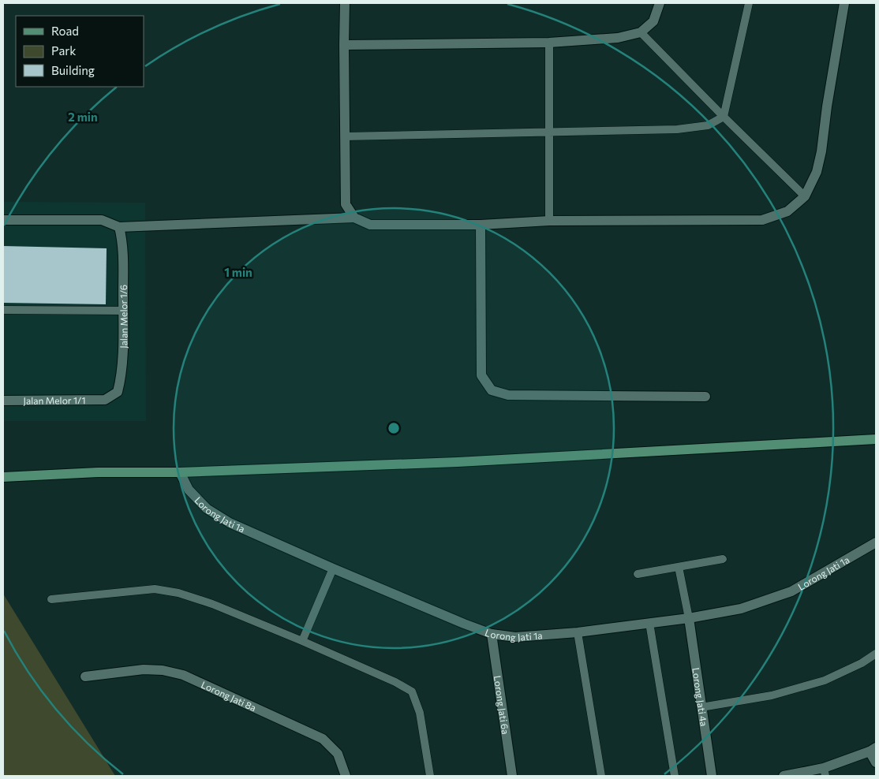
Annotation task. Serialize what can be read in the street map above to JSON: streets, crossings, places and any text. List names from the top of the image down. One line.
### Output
{"streets":{"street":["Jalan Melor 1/6","Jalan Melor 1/1","Lorong Jati 1a","Lorong Jati 8a","Lorong Jati 4a","Lorong Jati 6a"]},"crossings":[["Jalan Melor 1/6","Jalan Melor 1/1"],["Lorong Jati 1a","Lorong Jati 4a"],["Lorong Jati 1a","Lorong Jati 6a"]],"legend":["Road","Park","Building"],"rings":["2 min","1 min"]}
